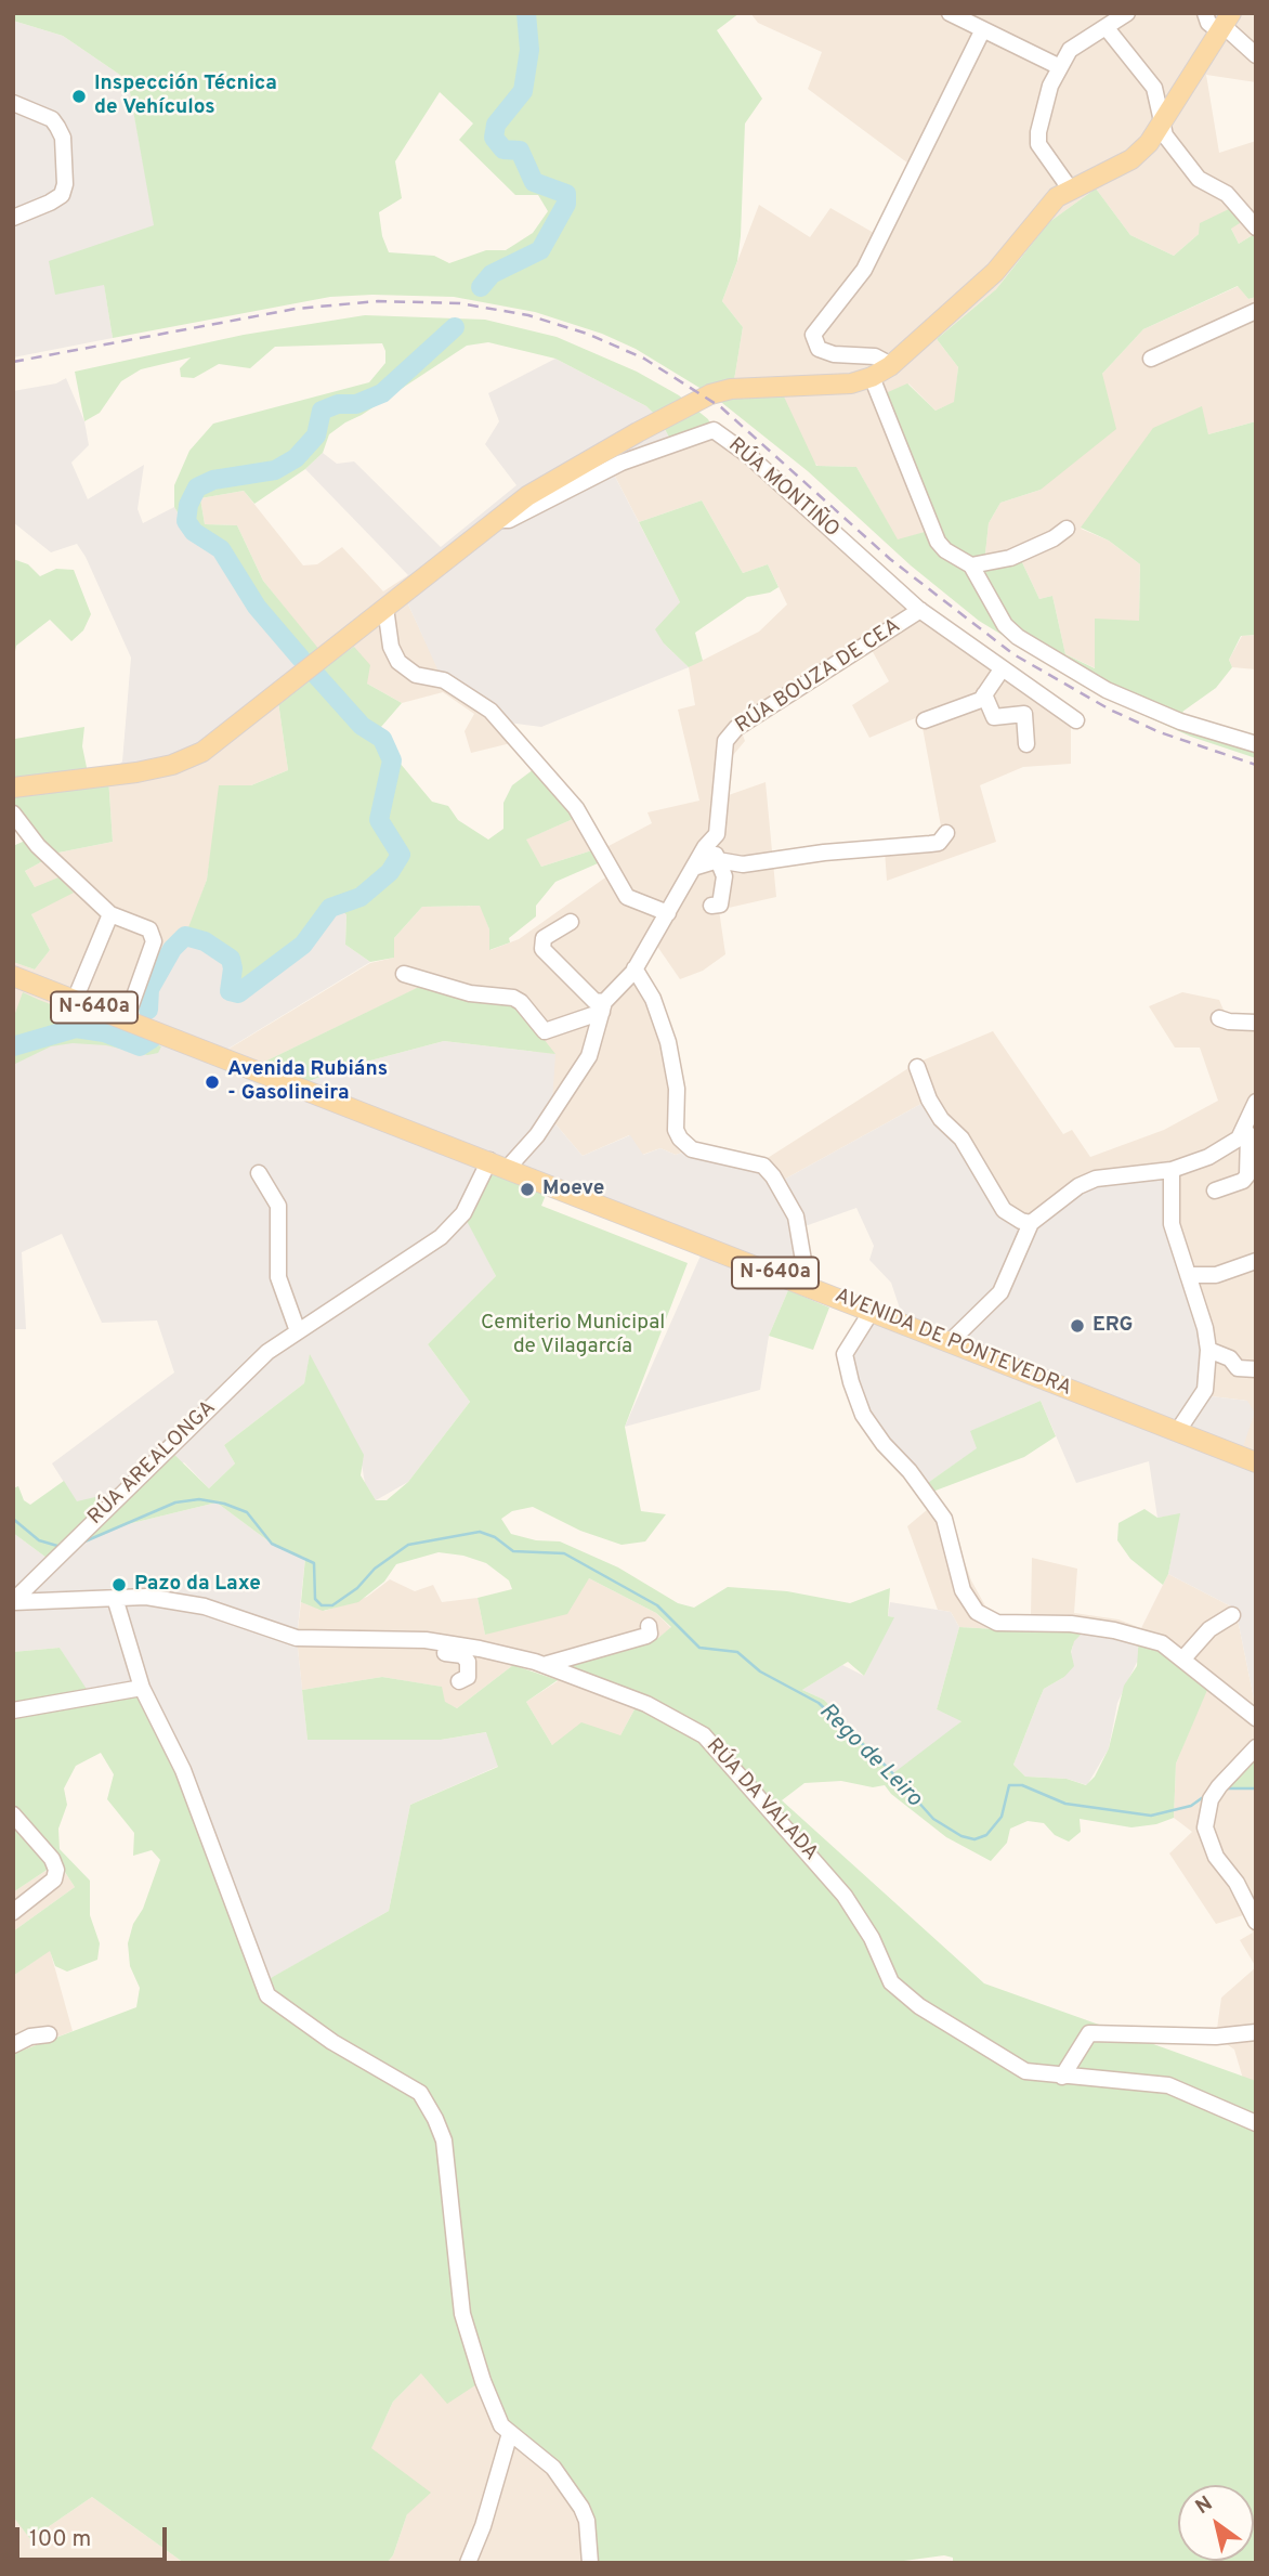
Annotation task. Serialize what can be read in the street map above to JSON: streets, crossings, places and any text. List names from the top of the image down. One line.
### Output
{"streets":{"main road":["N-640a","AVENIDA DE PONTEVEDRA"],"street":["RÚA MONTIÑO","RÚA BOUZA DE CEA","RÚA AREALONGA","RÚA DA VALADA"]},"crossings":[["RÚA MONTIÑO","RÚA BOUZA DE CEA"],["RÚA BOUZA DE CEA","AVENIDA DE PONTEVEDRA"],["RÚA BOUZA DE CEA","RÚA AREALONGA"],["AVENIDA DE PONTEVEDRA","RÚA AREALONGA"],["RÚA AREALONGA","RÚA DA VALADA"]],"water":["Rego de Leiro"],"parks":["Cemiterio Municipal de Vilagarcía"],"places":["Inspección Técnica de Vehículos","Avenida Rubiáns - Gasolineira","Moeve","ERG","Pazo da Laxe"],"scale_bar":"100 m","north":"top left"}
